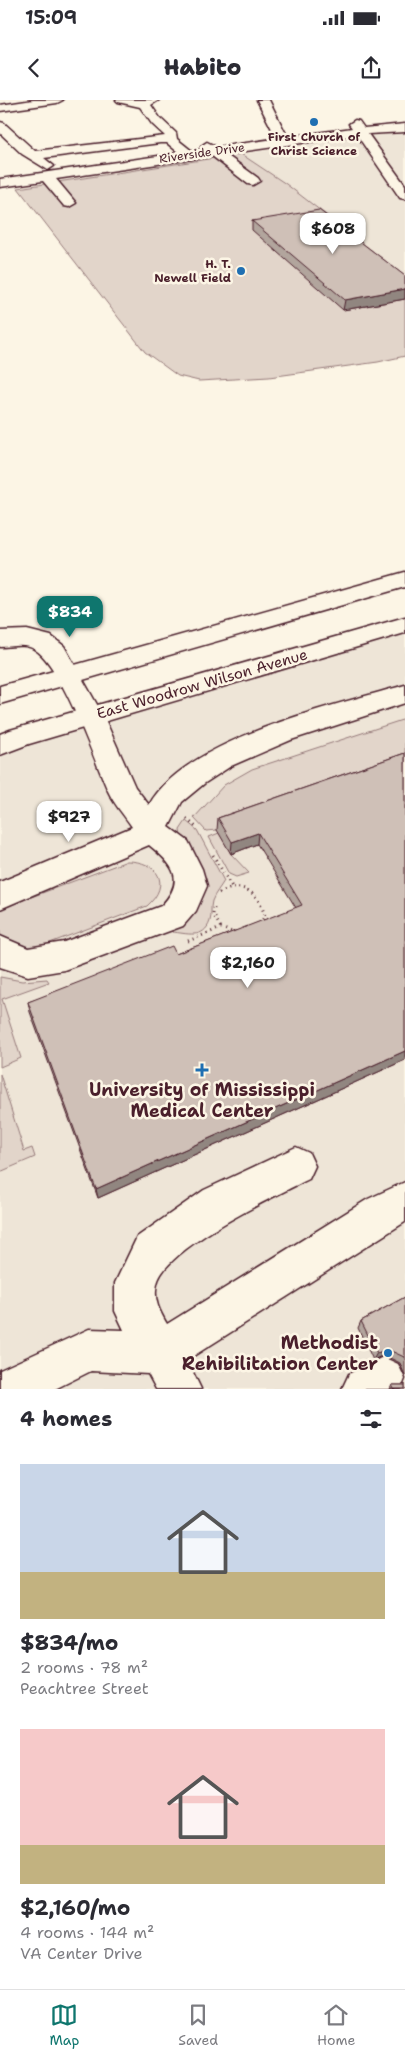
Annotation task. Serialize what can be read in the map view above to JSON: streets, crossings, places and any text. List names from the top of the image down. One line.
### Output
{"streets":{"street":["Riverside Drive","East Woodrow Wilson Avenue"]},"places":{"other":["First Church of Christ Science","H. T. Newell Field","Methodist Rehibilitation Center"],"health":["University of Mississippi Medical Center"]},"page":{"status":"15:09","header":"Habito","price":["$608","$834","$927","$2,160"],"heading":"4 homes","list":[{"name":"$834/mo","note":"2 rooms · 78 m² · Peachtree Street"},{"name":"$2,160/mo","note":"4 rooms · 144 m² · VA Center Drive"}],"tabs":["Map","Saved","Home"]}}
